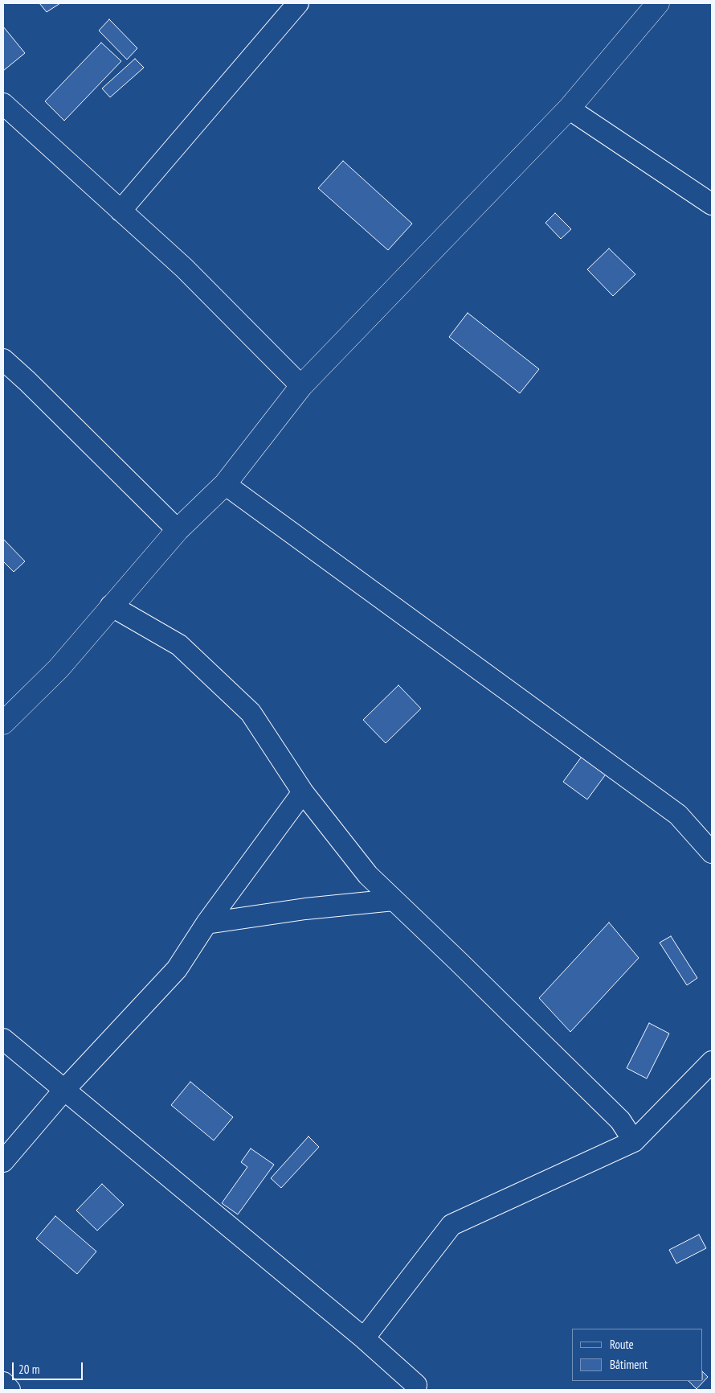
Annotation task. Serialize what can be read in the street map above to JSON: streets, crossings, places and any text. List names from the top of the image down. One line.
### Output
{"legend":["Route","Bâtiment"],"scale_bar":"20 m"}
